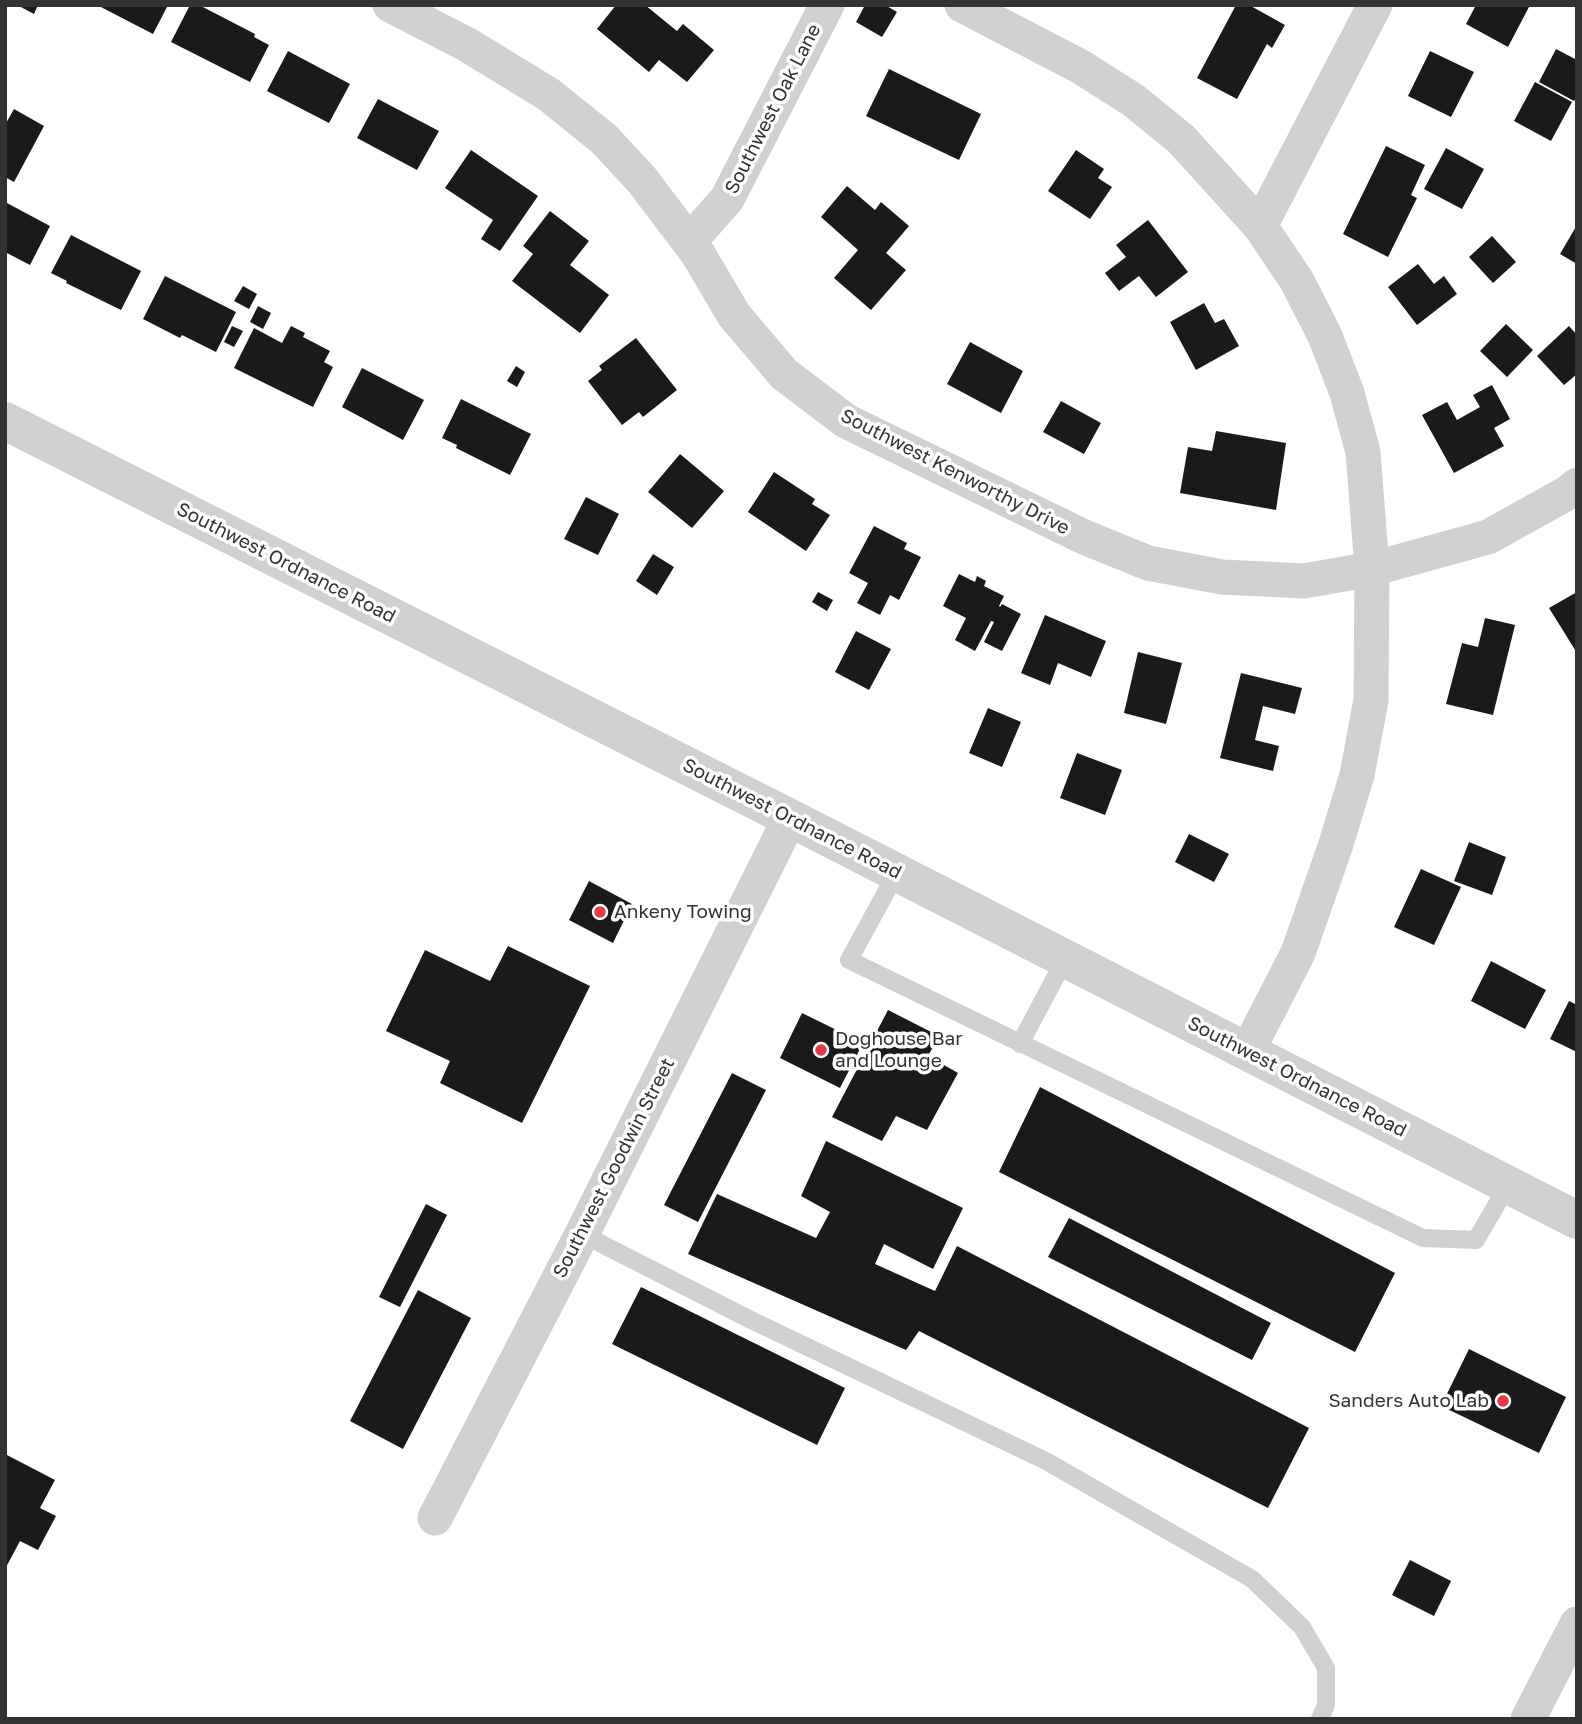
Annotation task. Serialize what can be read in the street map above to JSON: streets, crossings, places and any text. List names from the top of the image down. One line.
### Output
{"streets":{"street":["Southwest Oak Lane","Southwest Kenworthy Drive","Southwest Ordnance Road","Southwest Goodwin Street"]},"crossings":[["Southwest Oak Lane","Southwest Kenworthy Drive"],["Southwest Ordnance Road","Southwest Goodwin Street"]],"places":["Ankeny Towing","Doghouse Bar and Lounge","Sanders Auto Lab"]}
